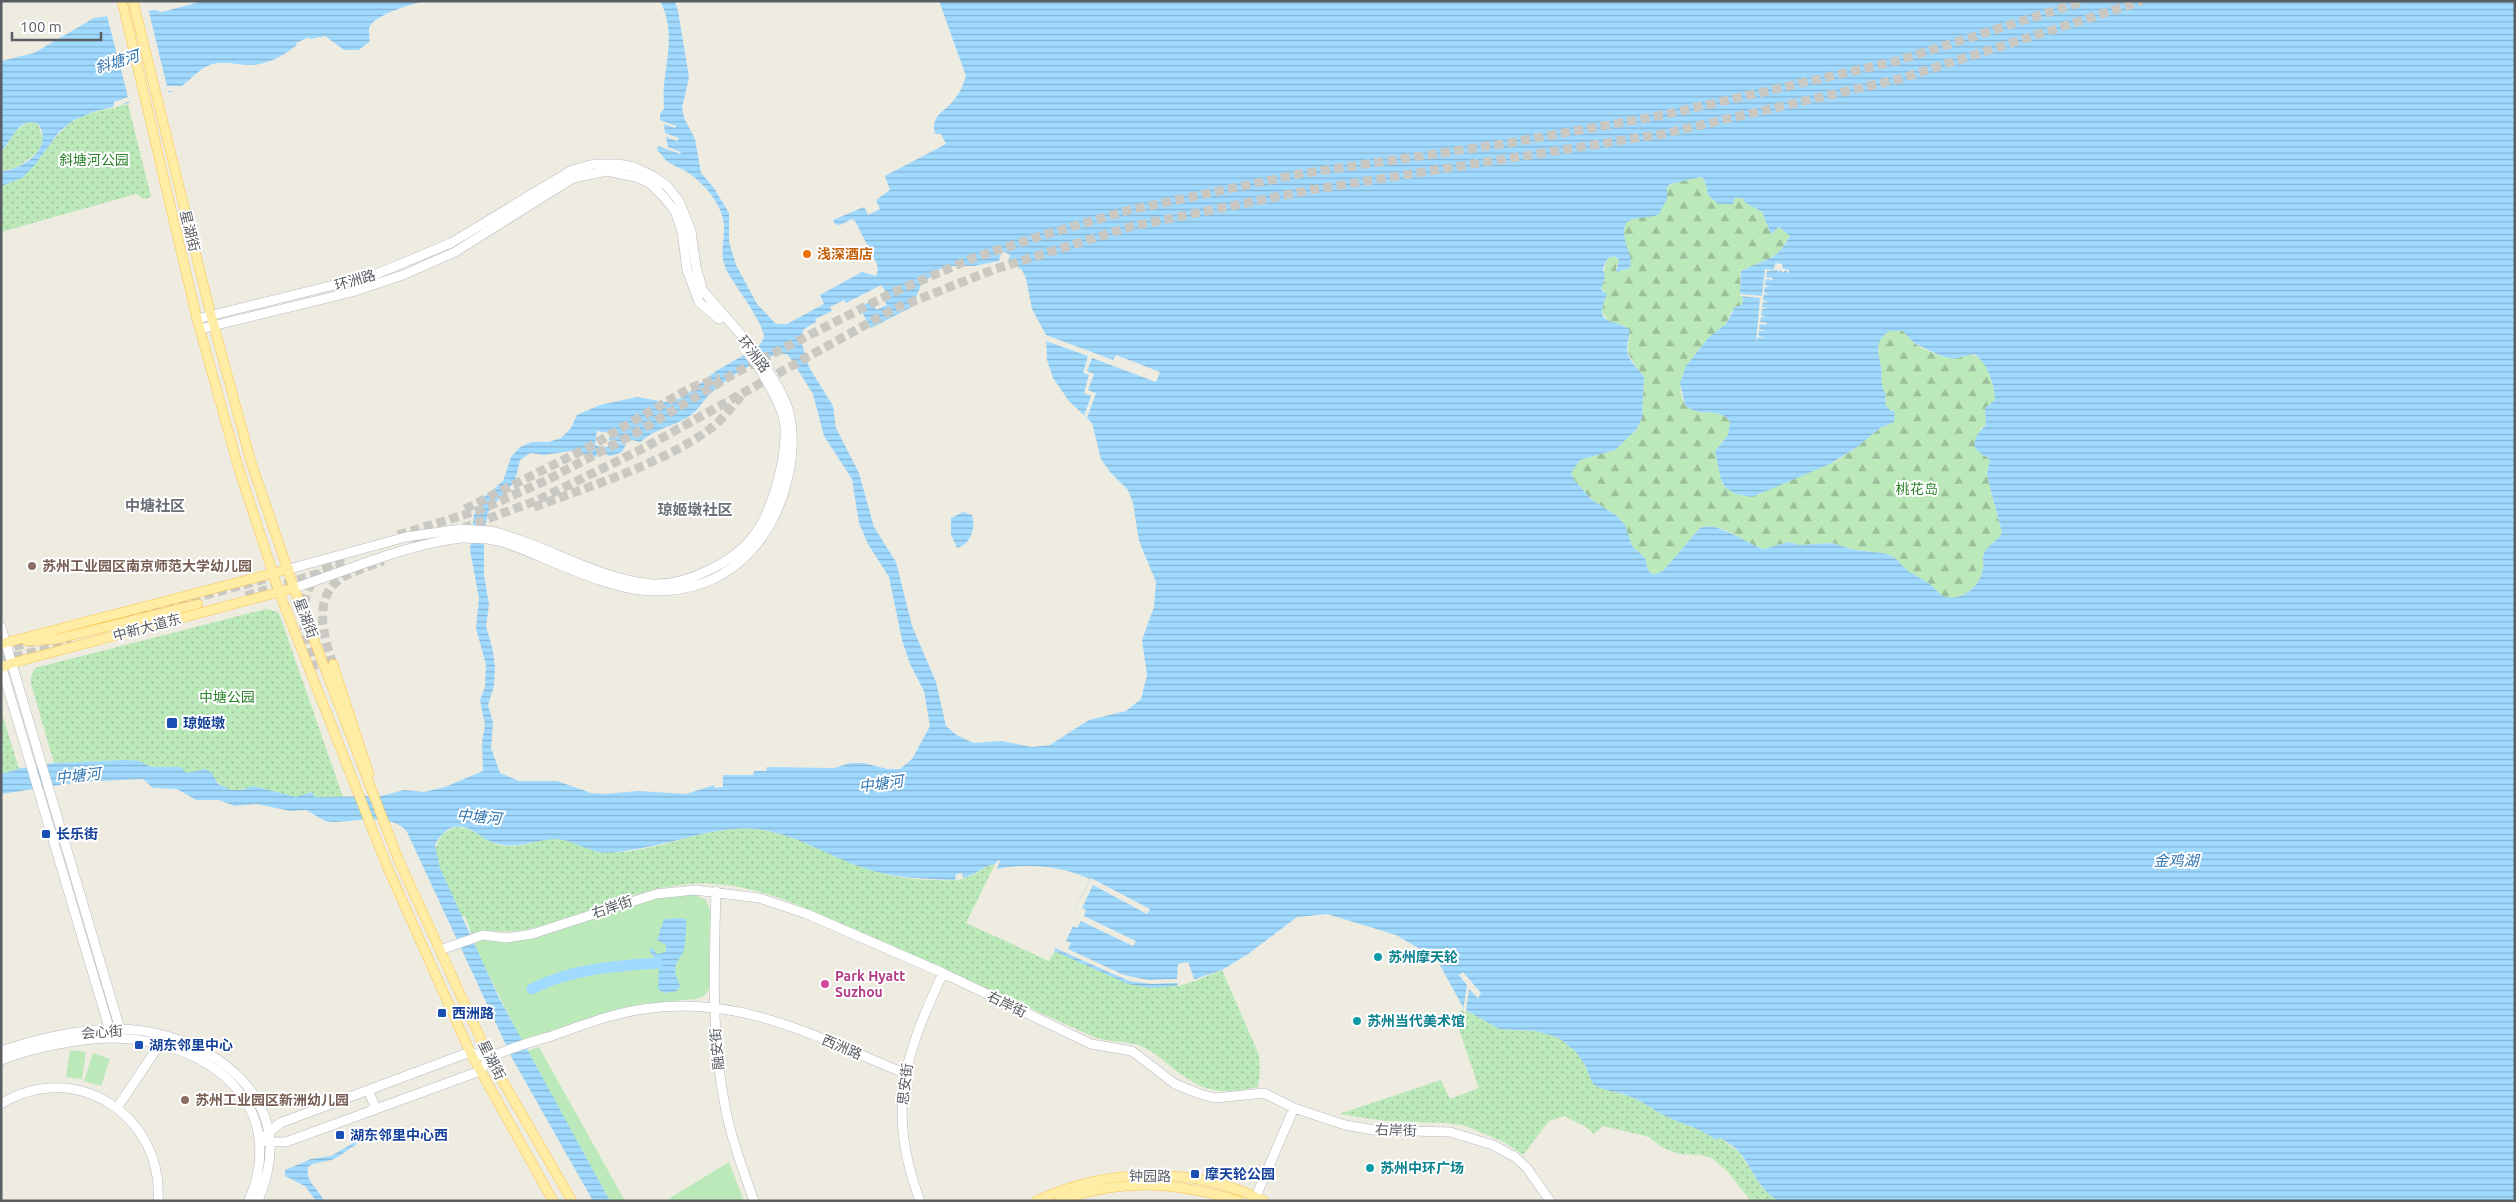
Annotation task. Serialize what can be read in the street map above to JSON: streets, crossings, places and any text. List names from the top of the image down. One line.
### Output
{"streets":{"main road":["星湖街","中新大道东","钟园路"],"street":["环洲路","右岸街","会心街","西洲路","融安街","思安街"]},"crossings":[["星湖街","环洲路"],["星湖街","中新大道东"],["星湖街","右岸街"],["星湖街","西洲路"],["环洲路","中新大道东"],["右岸街","融安街"],["右岸街","思安街"],["会心街","西洲路"],["西洲路","融安街"],["西洲路","思安街"]],"districts":["中塘社区","琼姬墩社区"],"water":["斜塘河","中塘河","金鸡湖"],"parks":["斜塘河公园","桃花岛","中塘公园"],"places":{"other":["浅深酒店","苏州工业园区南京师范大学幼儿园","苏州摩天轮","Park Hyatt Suzhou","苏州当代美术馆","苏州工业园区新洲幼儿园","苏州中环广场"],"transit":["琼姬墩","长乐街","西洲路","湖东邻里中心","湖东邻里中心西","摩天轮公园"]},"scale_bar":"100 m"}
